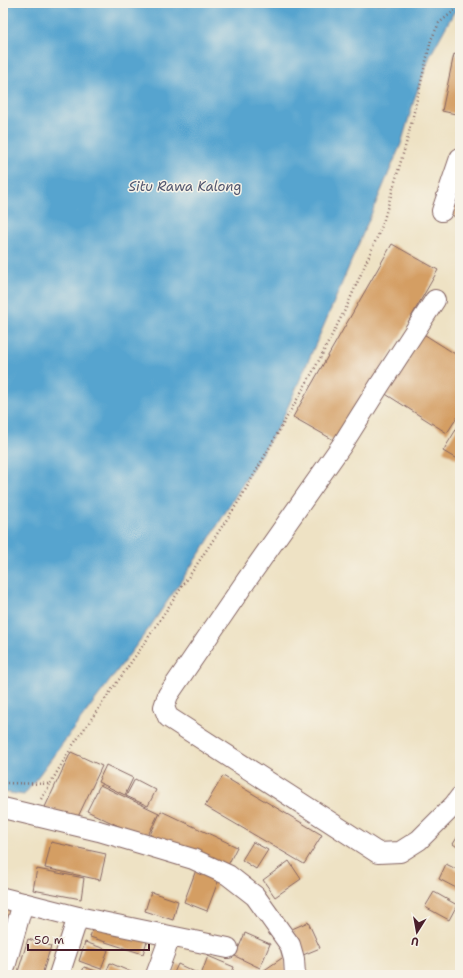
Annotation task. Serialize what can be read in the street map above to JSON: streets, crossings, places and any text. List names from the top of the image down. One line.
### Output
{"water":["Situ Rawa Kalong"],"scale_bar":"50 m","north":"bottom"}
